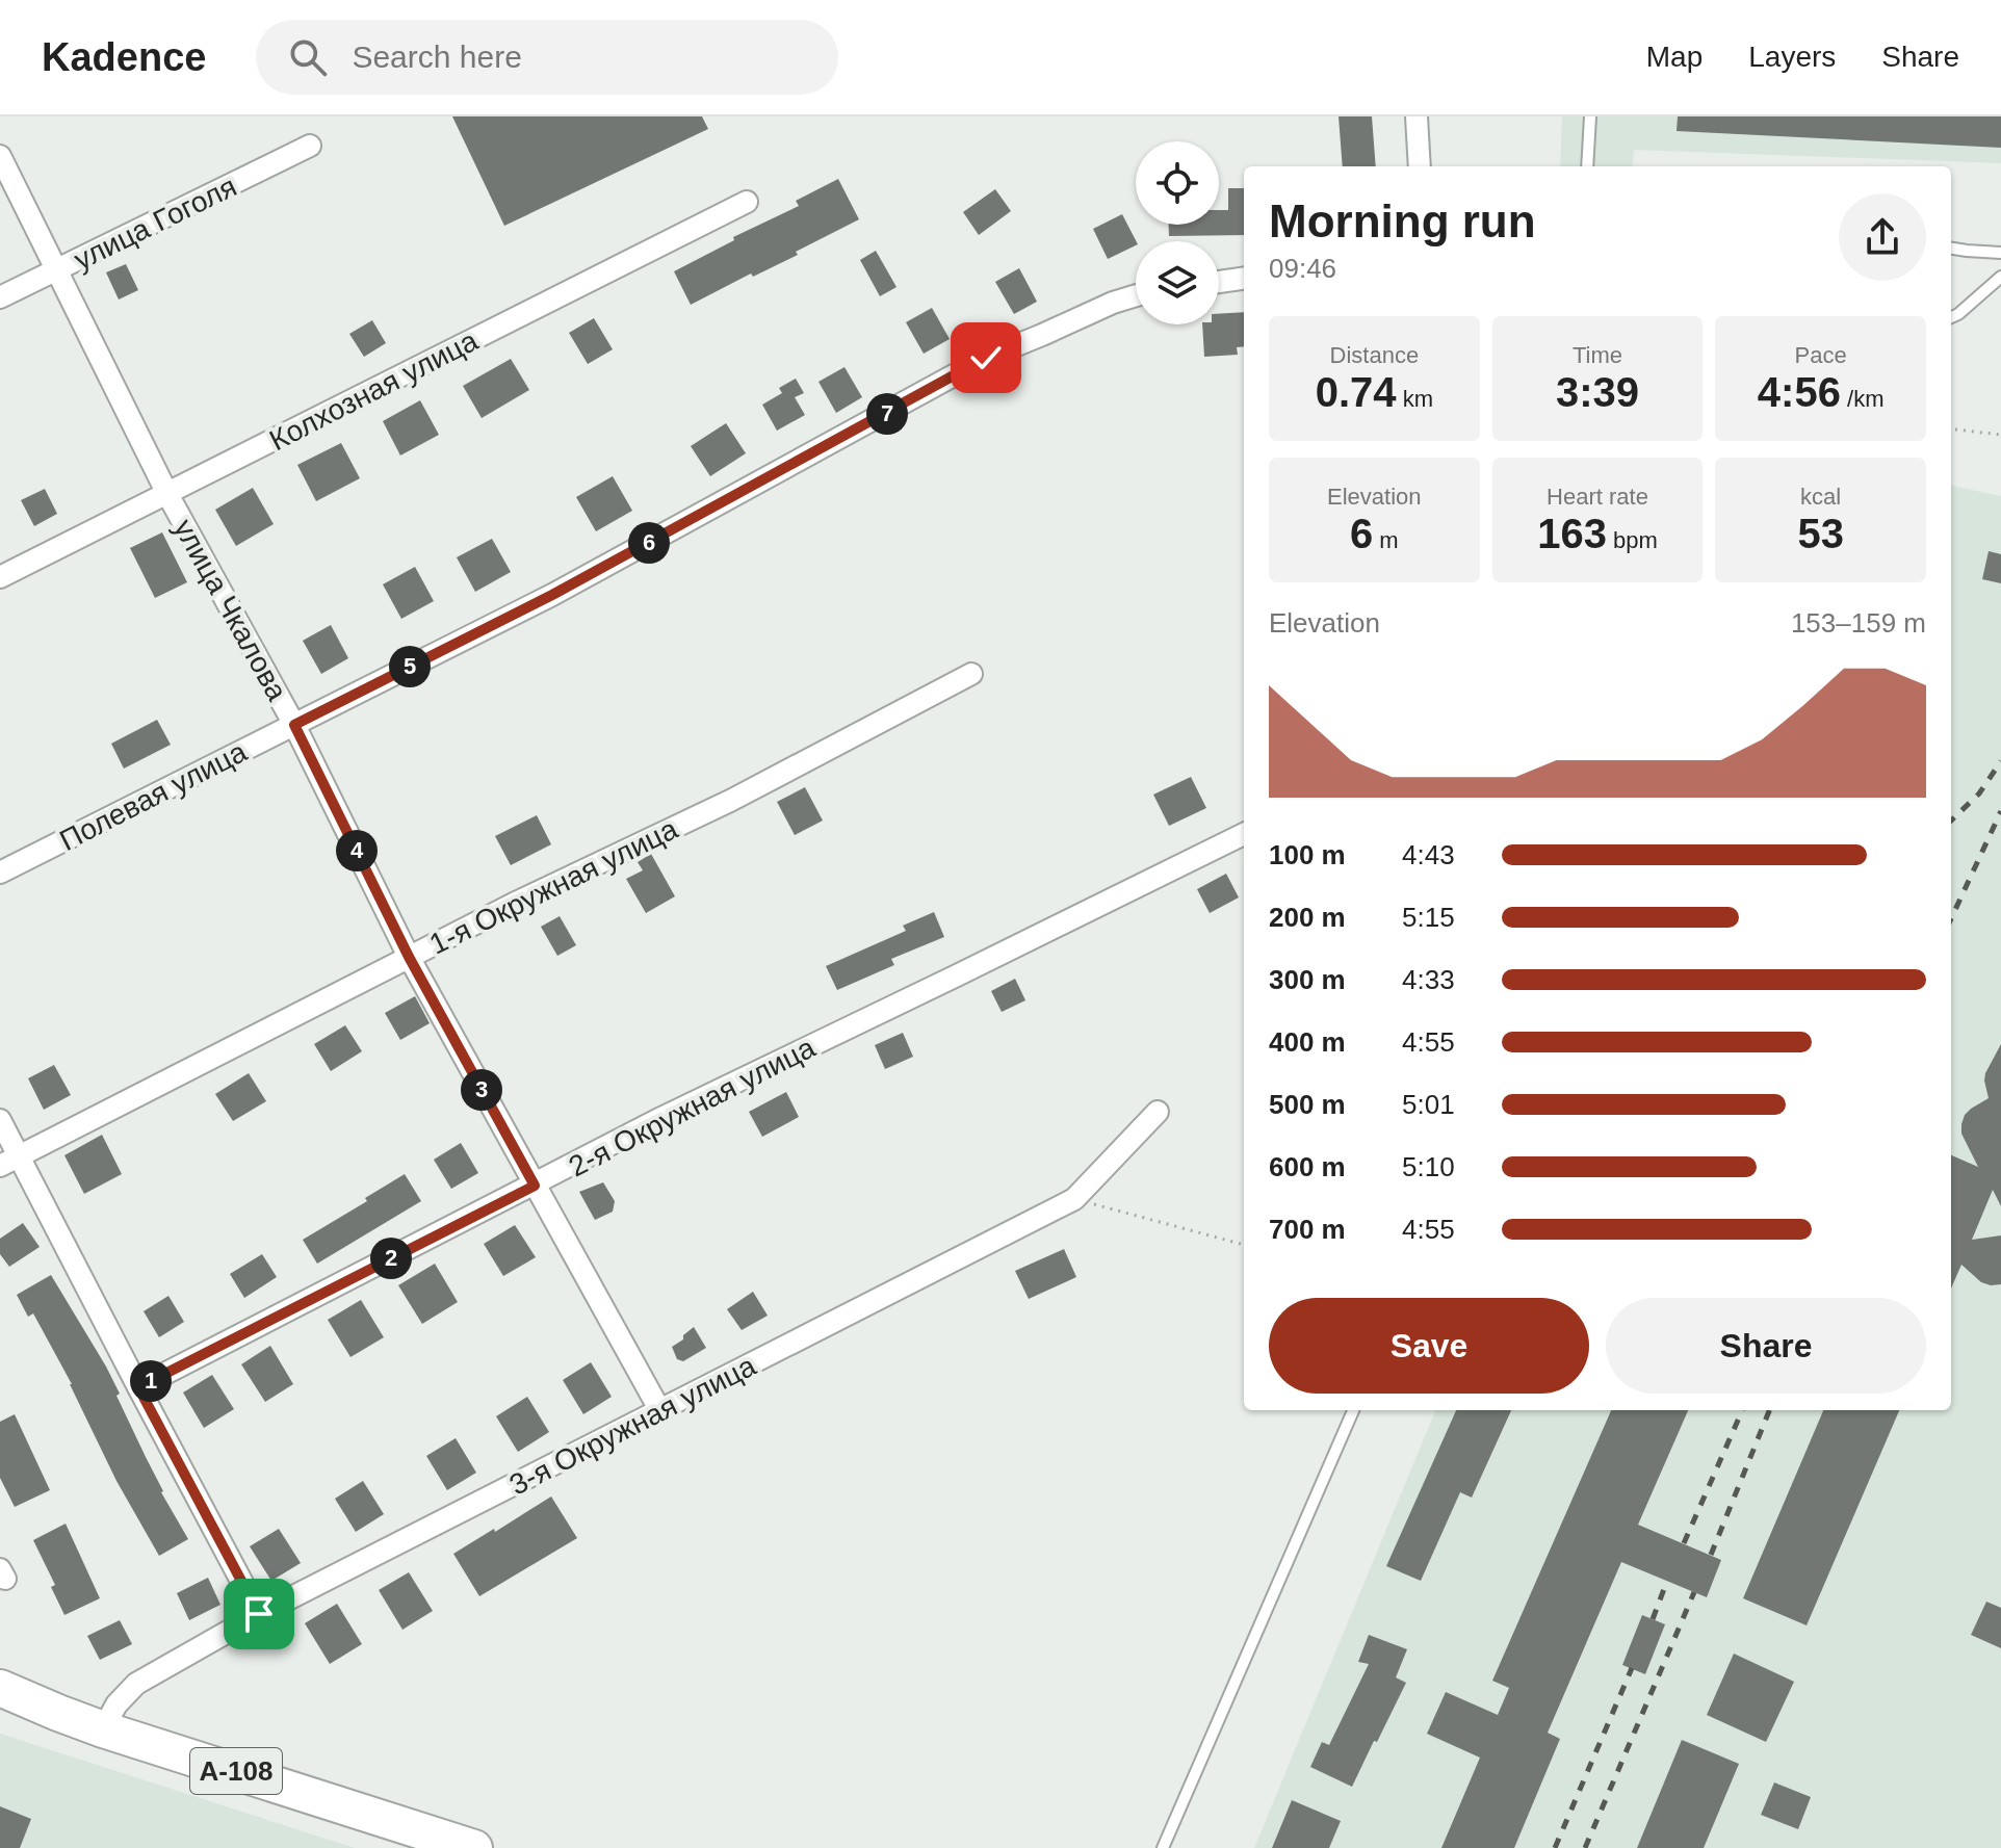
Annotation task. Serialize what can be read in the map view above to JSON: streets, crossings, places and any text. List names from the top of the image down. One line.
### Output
{"streets":{"highway":["А-108"],"street":["улица Гоголя","Колхозная улица","улица Чкалова","Полевая улица","1-я Окружная улица","2-я Окружная улица","3-я Окружная улица"]},"crossings":[["улица Гоголя","улица Чкалова"],["Колхозная улица","улица Чкалова"],["улица Чкалова","Полевая улица"],["улица Чкалова","1-я Окружная улица"],["улица Чкалова","2-я Окружная улица"],["улица Чкалова","3-я Окружная улица"],["3-я Окружная улица","А-108"]],"page":{"header":"Kadence","search":"Search here","nav":["Map","Layers","Share"],"heading":["Morning run","09:46"],"stats":[["Distance","0.74 km"],["Time","3:39"],["Pace","4:56 /km"],["Elevation","6 m"],["Heart rate","163 bpm"],["kcal","53"]],"pins":["7","6","5","4","3","2","1"],"chart":["Elevation","153–159 m"],"list":[{"name":"100 m","note":"4:43"},{"name":"200 m","note":"5:15"},{"name":"300 m","note":"4:33"},{"name":"400 m","note":"4:55"},{"name":"500 m","note":"5:01"},{"name":"600 m","note":"5:10"},{"name":"700 m","note":"4:55"}],"buttons":["Save","Share"]}}
